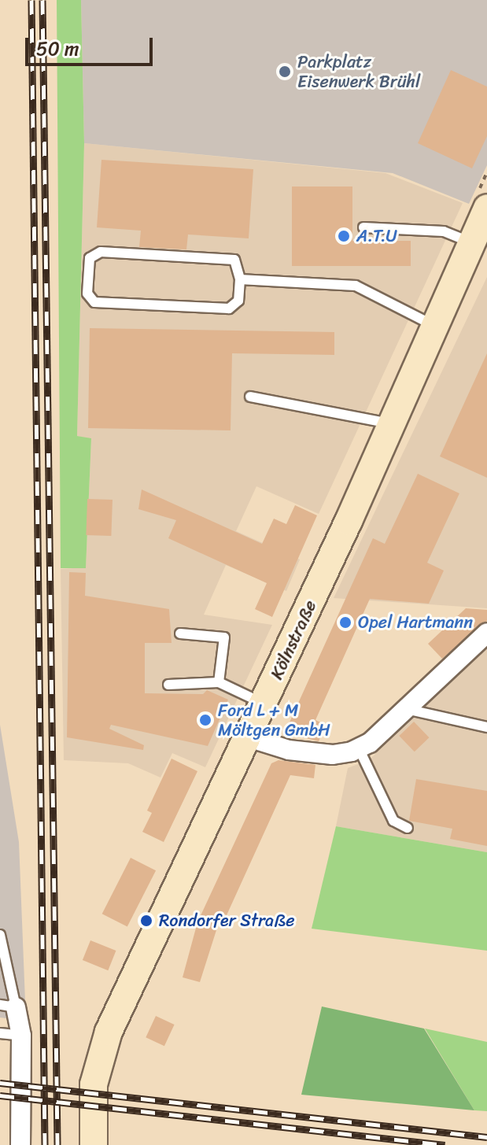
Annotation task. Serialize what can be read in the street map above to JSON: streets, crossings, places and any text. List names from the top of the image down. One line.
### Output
{"streets":{"main road":["Kölnstraße"]},"places":["Parkplatz Eisenwerk Brühl","A.T.U","Opel Hartmann","Ford L + M Möltgen GmbH","Rondorfer Straße"],"scale_bar":"50 m"}
